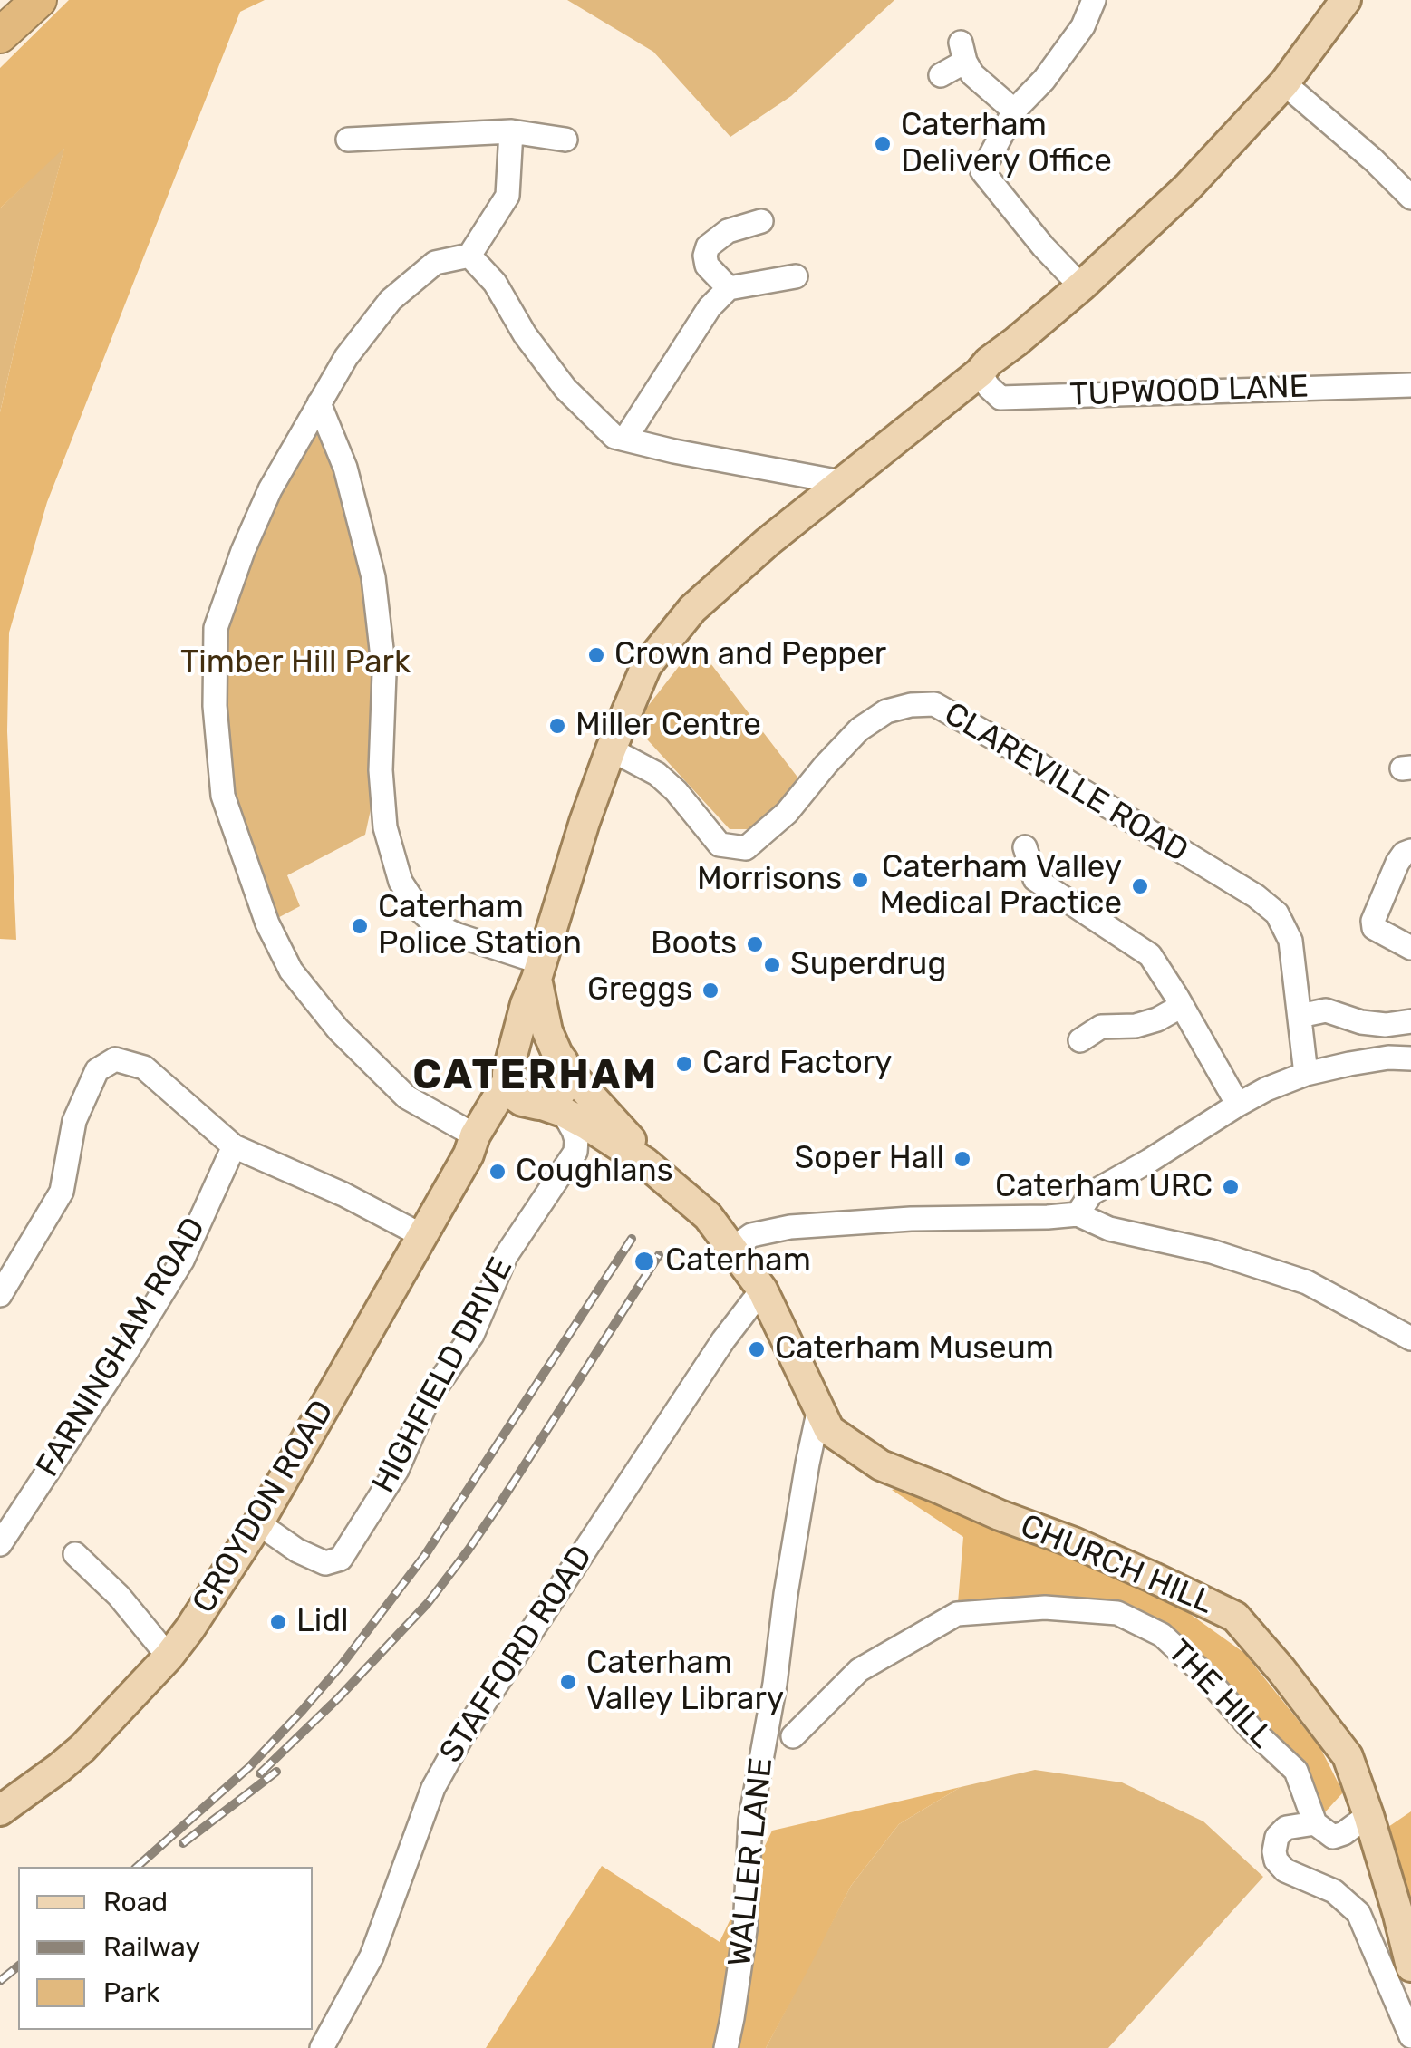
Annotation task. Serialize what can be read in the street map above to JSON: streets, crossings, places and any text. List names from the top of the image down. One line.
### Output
{"streets":{"main road":["CROYDON ROAD","CHURCH HILL"],"street":["TUPWOOD LANE","CLAREVILLE ROAD","FARNINGHAM ROAD","HIGHFIELD DRIVE","STAFFORD ROAD","THE HILL","WALLER LANE"]},"crossings":[["TUPWOOD LANE","CROYDON ROAD"],["CLAREVILLE ROAD","CROYDON ROAD"],["HIGHFIELD DRIVE","CROYDON ROAD"],["CHURCH HILL","STAFFORD ROAD"],["CHURCH HILL","WALLER LANE"]],"districts":["CATERHAM"],"parks":["Timber Hill Park"],"places":["Caterham Delivery Office","Crown and Pepper","Miller Centre","Morrisons","Caterham Valley Medical Practice","Caterham Police Station","Boots","Superdrug","Greggs","Card Factory","Soper Hall","Coughlans","Caterham URC","Caterham","Caterham Museum","Lidl","Caterham Valley Library"],"legend":["Road","Railway","Park"]}
